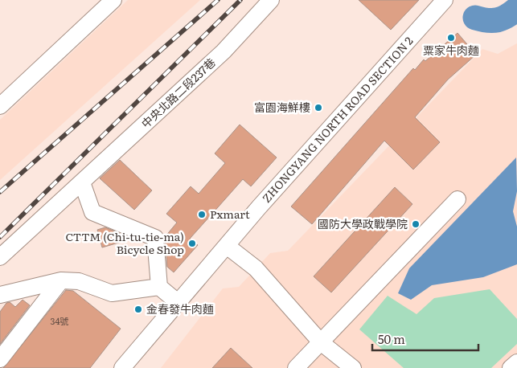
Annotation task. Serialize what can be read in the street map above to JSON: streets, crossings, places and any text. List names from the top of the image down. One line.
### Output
{"streets":{"street":["中央北路二段237巷","ZHONGYANG NORTH ROAD SECTION 2"]},"places":["粟家牛肉麵","富園海鮮樓","Pxmart","國防大學政戰學院","CTTM (Chi-tu-tie-ma) Bicycle Shop","金春發牛肉麵"],"house_numbers":["34號"],"scale_bar":"50 m"}
